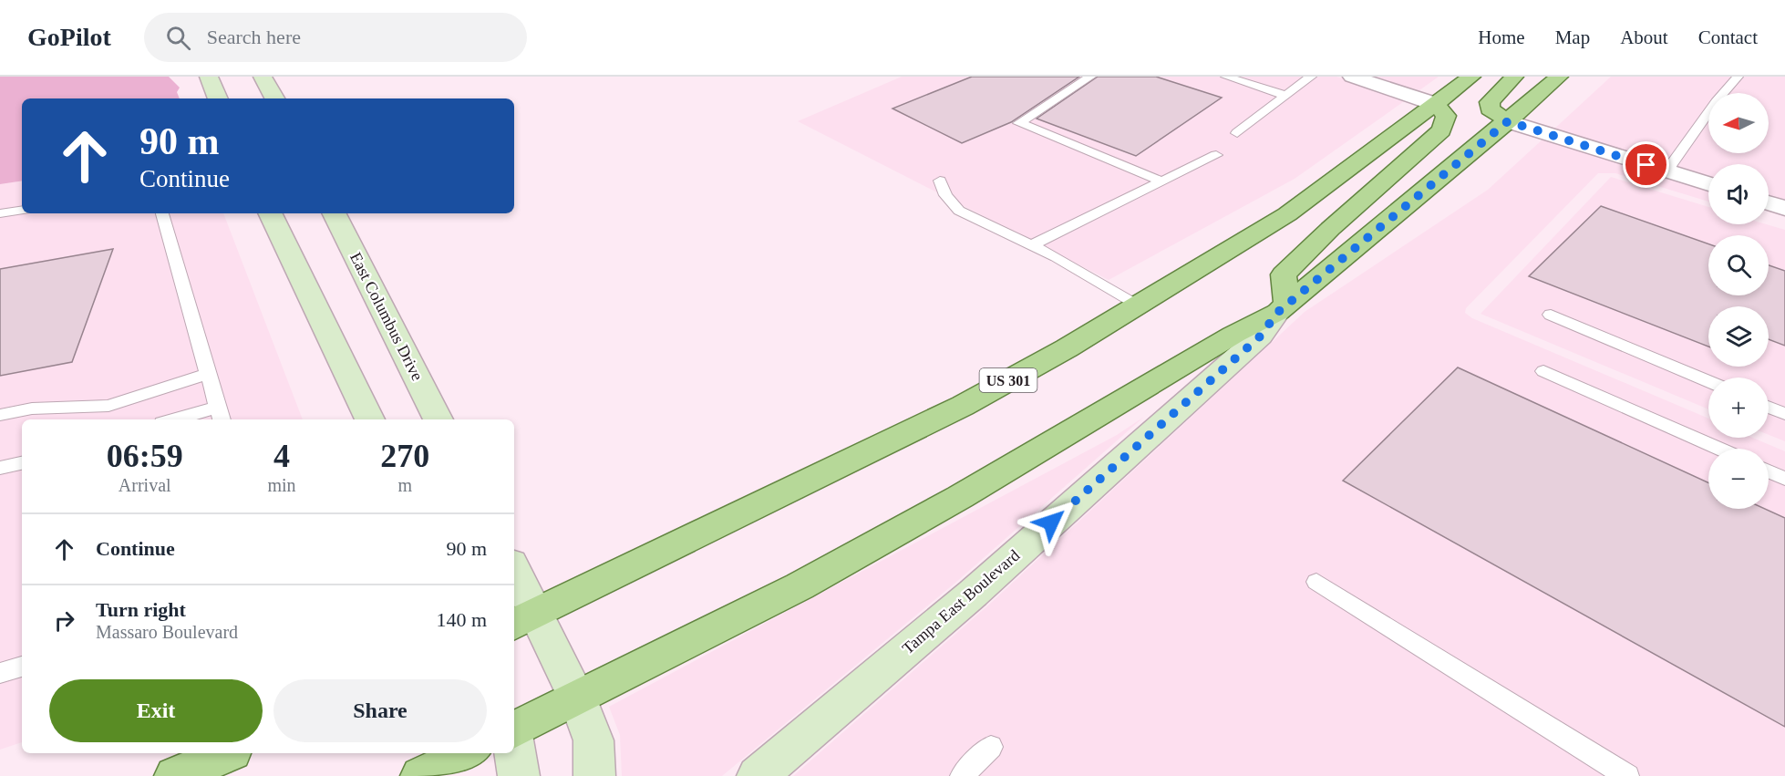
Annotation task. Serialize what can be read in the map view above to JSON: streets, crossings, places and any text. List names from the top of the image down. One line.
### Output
{"streets":{"main road":["US 301"],"street":["East Columbus Drive","Tampa East Boulevard"]},"north":"left","page":{"header":"GoPilot","search":"Search here","nav":["Home","Map","About","Contact"],"map_buttons":["+","−"],"turn":["90 m","Continue"],"eta":["06:59","Arrival","4","min","270","m"],"list":[{"name":"Continue","value":"90 m"},{"name":"Turn right","note":"Massaro Boulevard","value":"140 m"}],"buttons":["Exit","Share"]}}
